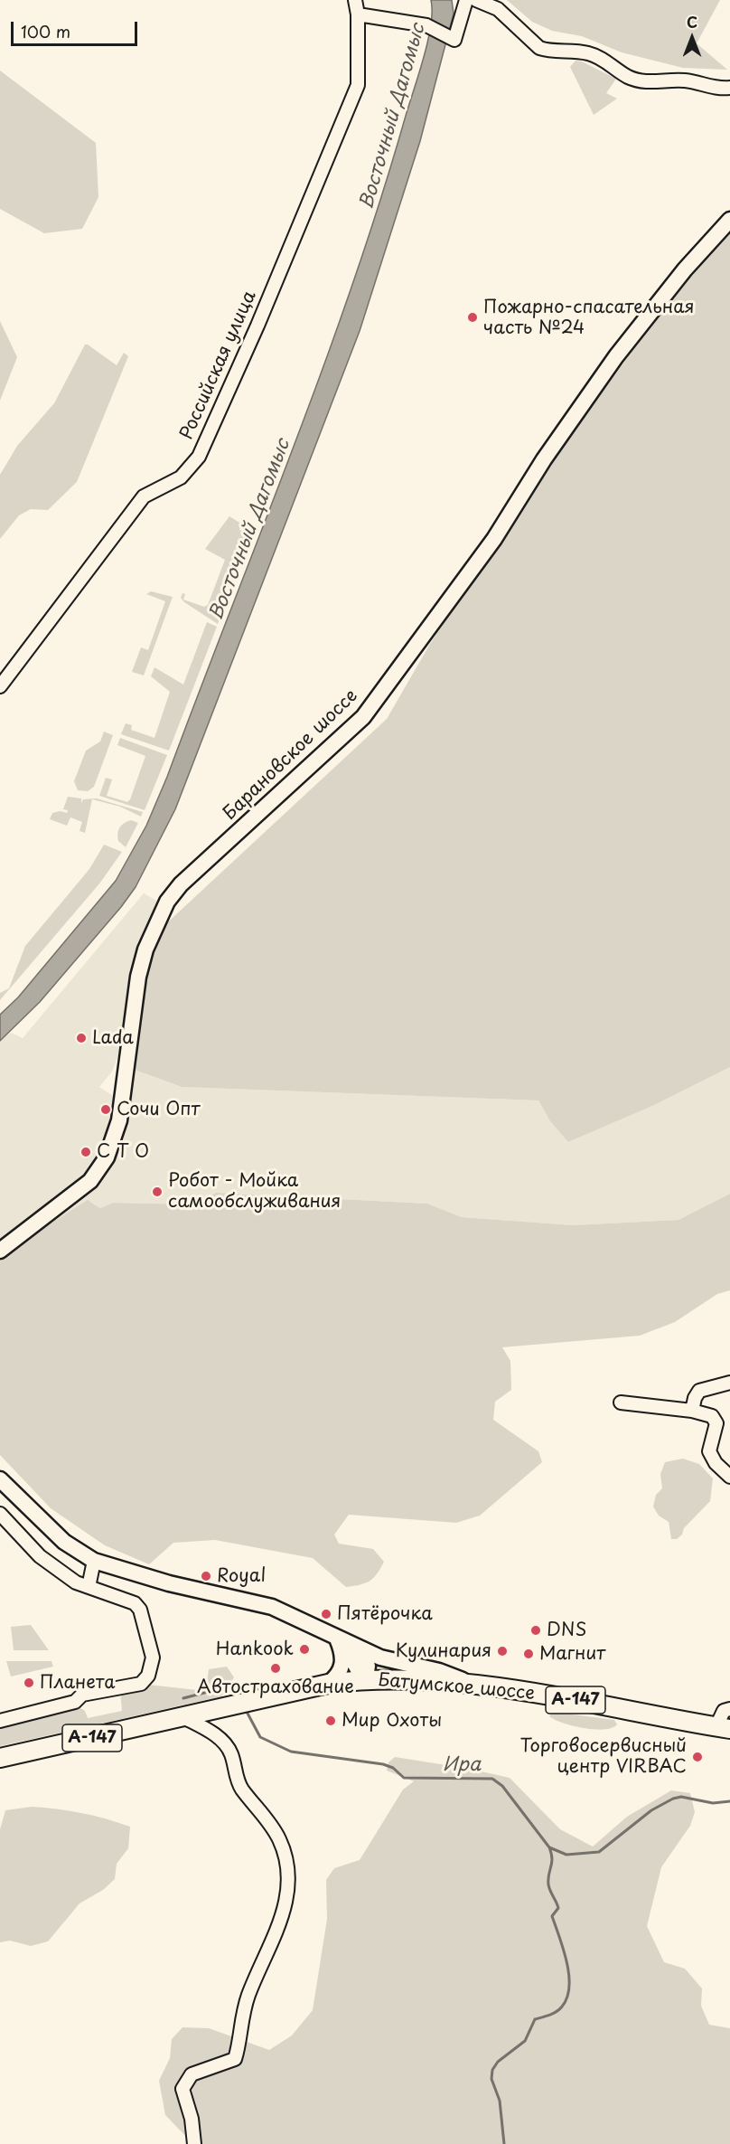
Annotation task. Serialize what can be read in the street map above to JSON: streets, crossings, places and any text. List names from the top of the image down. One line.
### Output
{"streets":{"highway":["Батумское шоссе","А-147"],"main road":["Барановское шоссе"],"street":["Российская улица"]},"crossings":[["Батумское шоссе","А-147"]],"water":["Восточный Дагомыс","Ира"],"places":["Пожарно-спасательная часть №24","Lada","Сочи Опт","С Т О","Робот - Мойка самообслуживания","Royal","Пятёрочка","DNS","Hankook","Кулинария","Магнит","Автострахование","Планета","Мир Охоты","Торговосервисный центр VIRBAC"],"scale_bar":"100 m","north":"top"}
